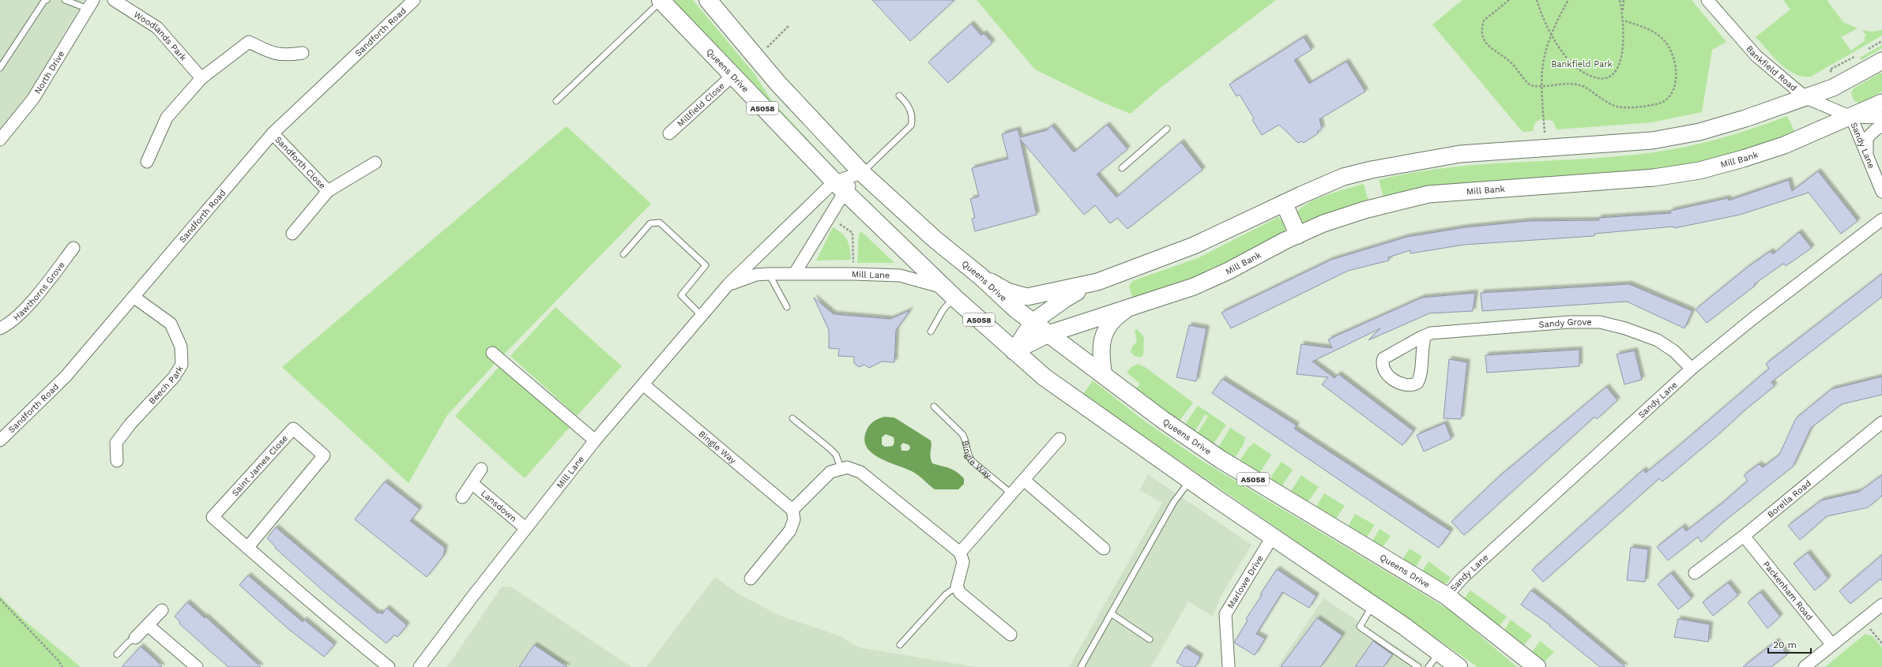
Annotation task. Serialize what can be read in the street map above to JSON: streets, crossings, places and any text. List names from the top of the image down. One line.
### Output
{"streets":{"highway":["Queens Drive","A5058"],"street":["Sandforth Road","Woodlands Park","Bankfield Road","North Drive","Millfield Close","Sandy Lane","Mill Bank","Sandforth Close","Mill Lane","Hawthorns Grove","Sandy Grove","Beech Park","Bingle Way","Saint James Close","Borella Road","Lansdown","Marlowe Drive","Packenham Road"]},"crossings":[["Sandforth Road","Sandforth Close"],["Sandforth Road","Beech Park"],["Bankfield Road","Sandy Lane"],["Bankfield Road","Mill Bank"],["Queens Drive","Millfield Close"],["Queens Drive","Sandy Lane"],["Queens Drive","Mill Bank"],["Queens Drive","Mill Lane"],["Queens Drive","Marlowe Drive"],["Sandy Lane","Mill Bank"],["Sandy Lane","Sandy Grove"],["Mill Lane","Bingle Way"],["Mill Lane","Lansdown"],["Borella Road","Packenham Road"]],"parks":["Bankfield Park"],"scale_bar":"20 m"}
